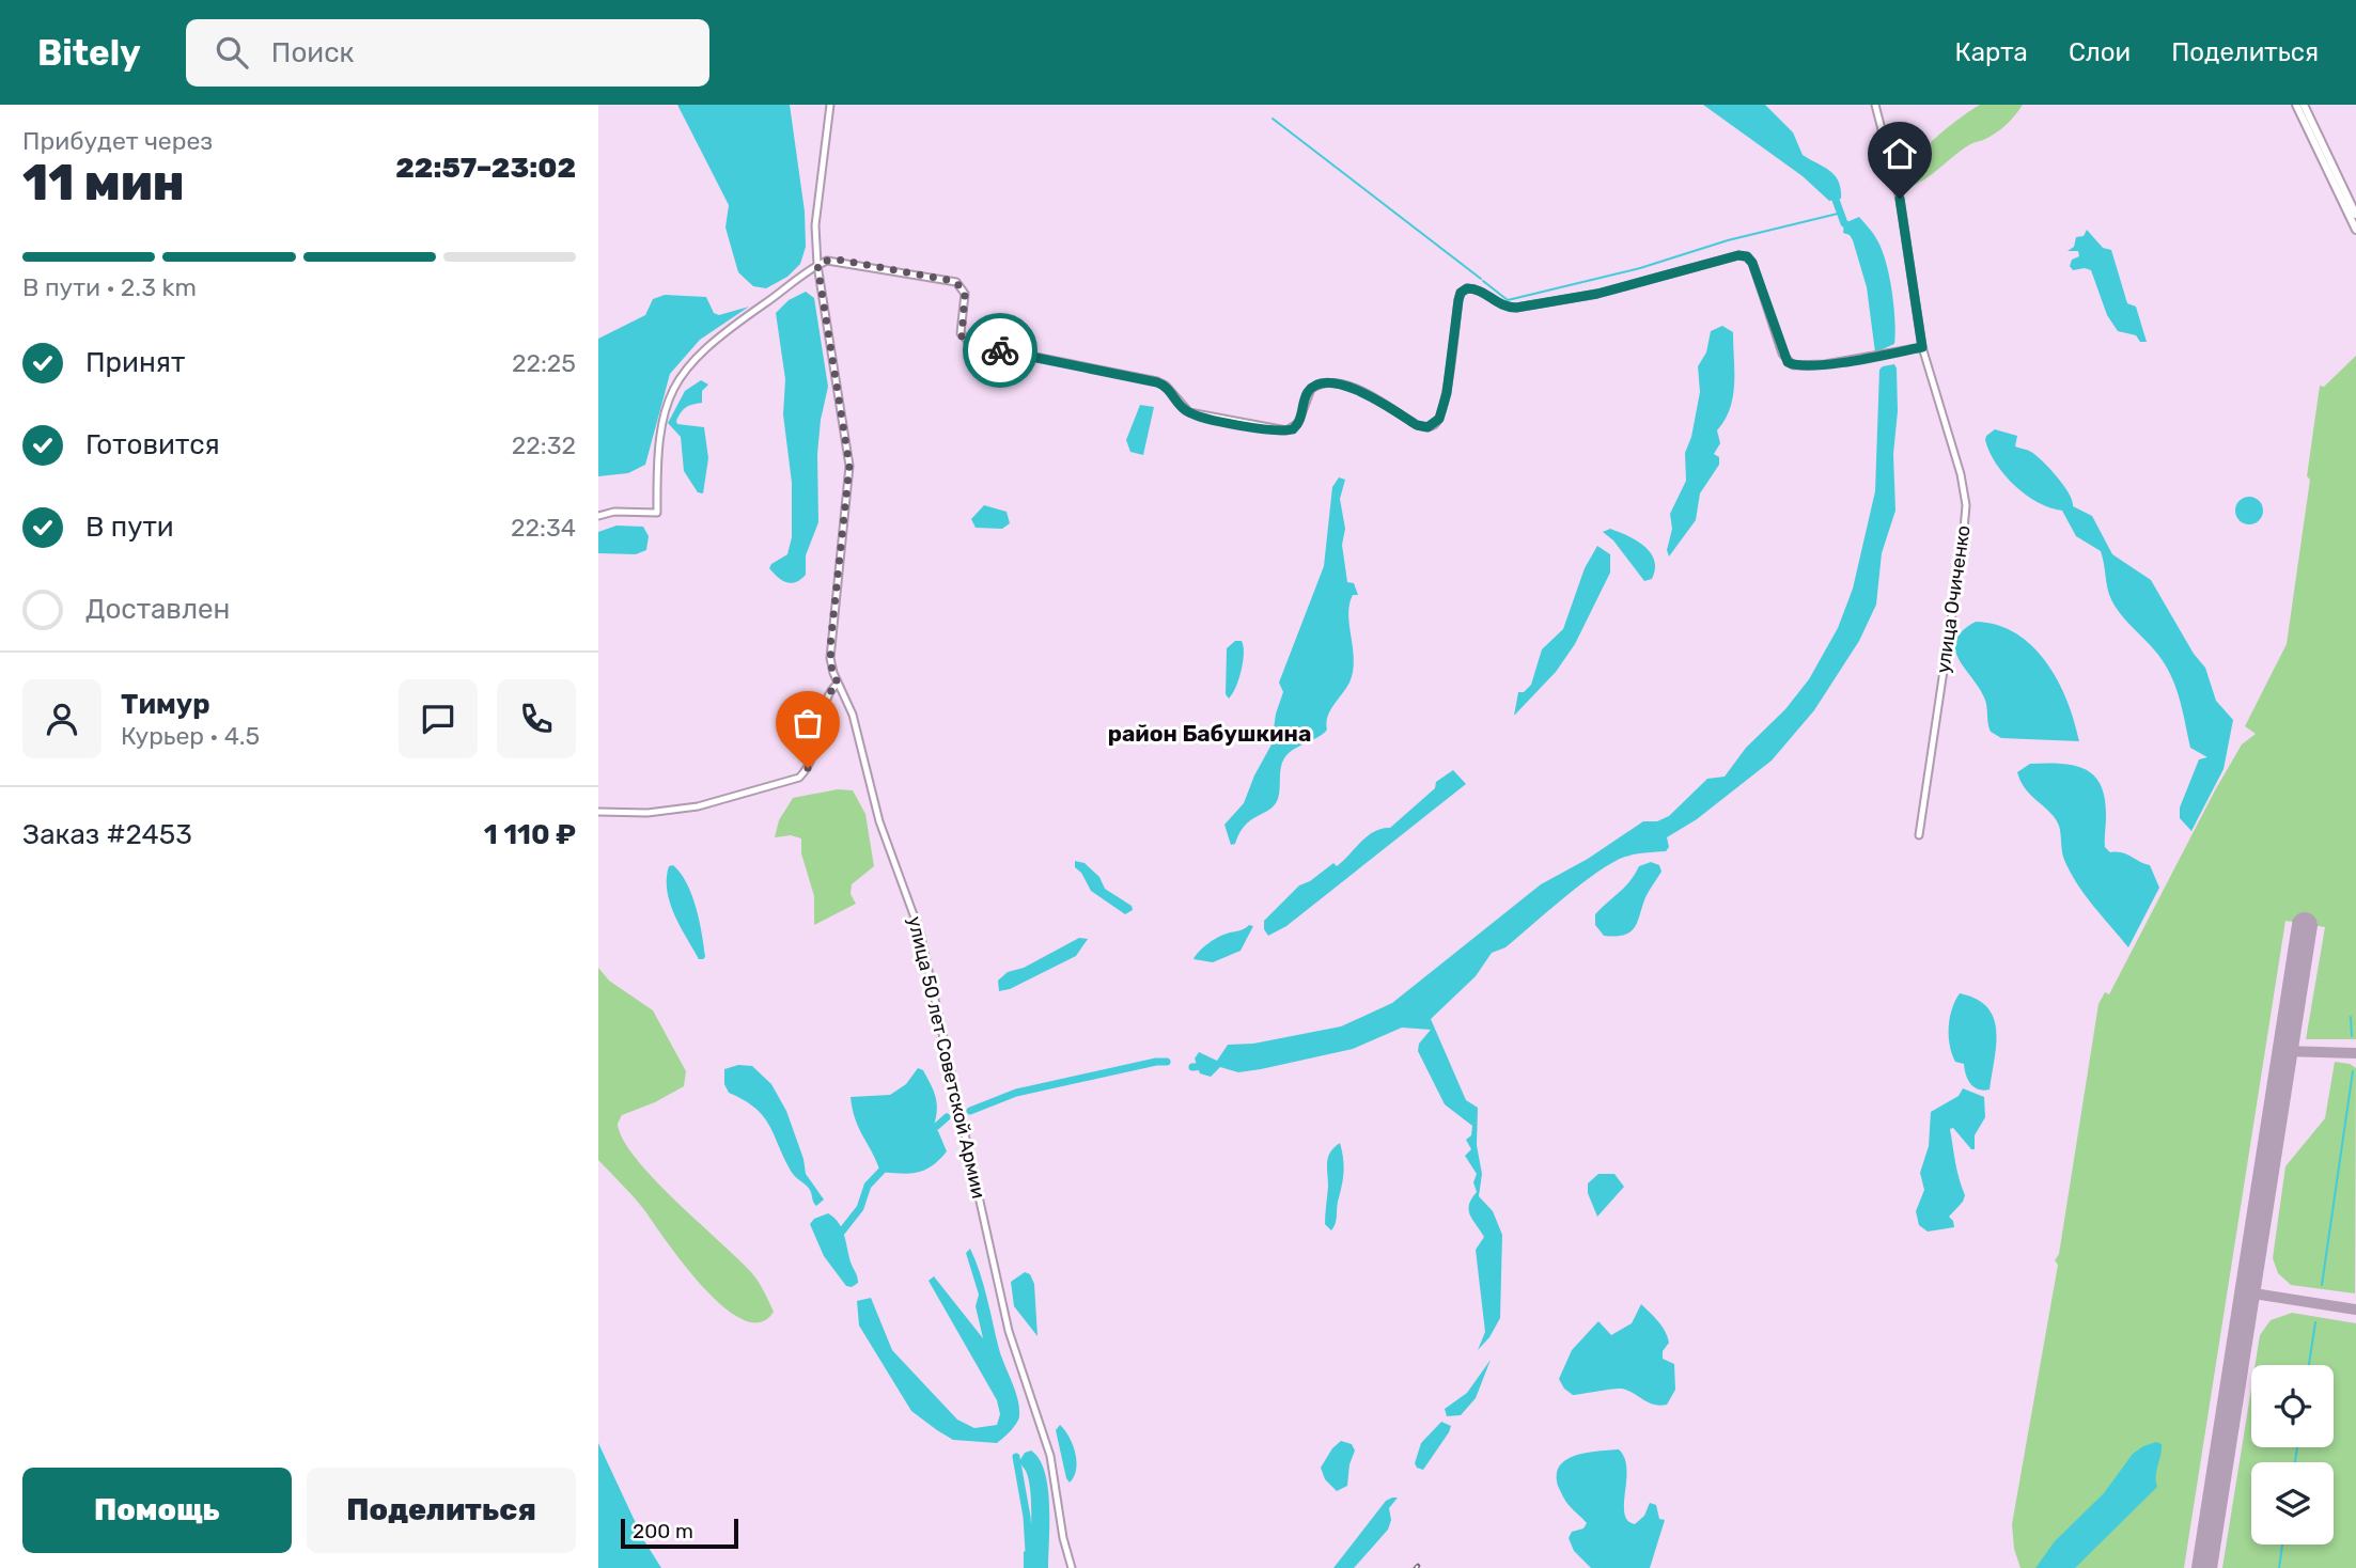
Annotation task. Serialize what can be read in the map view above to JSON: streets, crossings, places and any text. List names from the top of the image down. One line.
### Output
{"streets":{"street":["улица Очиченко","улица 50 лет Советской Армии"]},"districts":["район Бабушкина"],"scale_bar":"200 m","page":{"header":"Bitely","search":"Поиск","nav":["Карта","Слои","Поделиться"],"heading":["11 мин","Прибудет через","22:57–23:02"],"panel":["Тимур","Курьер · 4.5","Заказ #2453","1 110 ₽"],"bar":"В пути · 2.3 km","list":[["Принят","22:25"],["Готовится","22:32"],["В пути","22:34"],"Доставлен"],"buttons":["Помощь","Поделиться"],"scale":"200 m"}}
